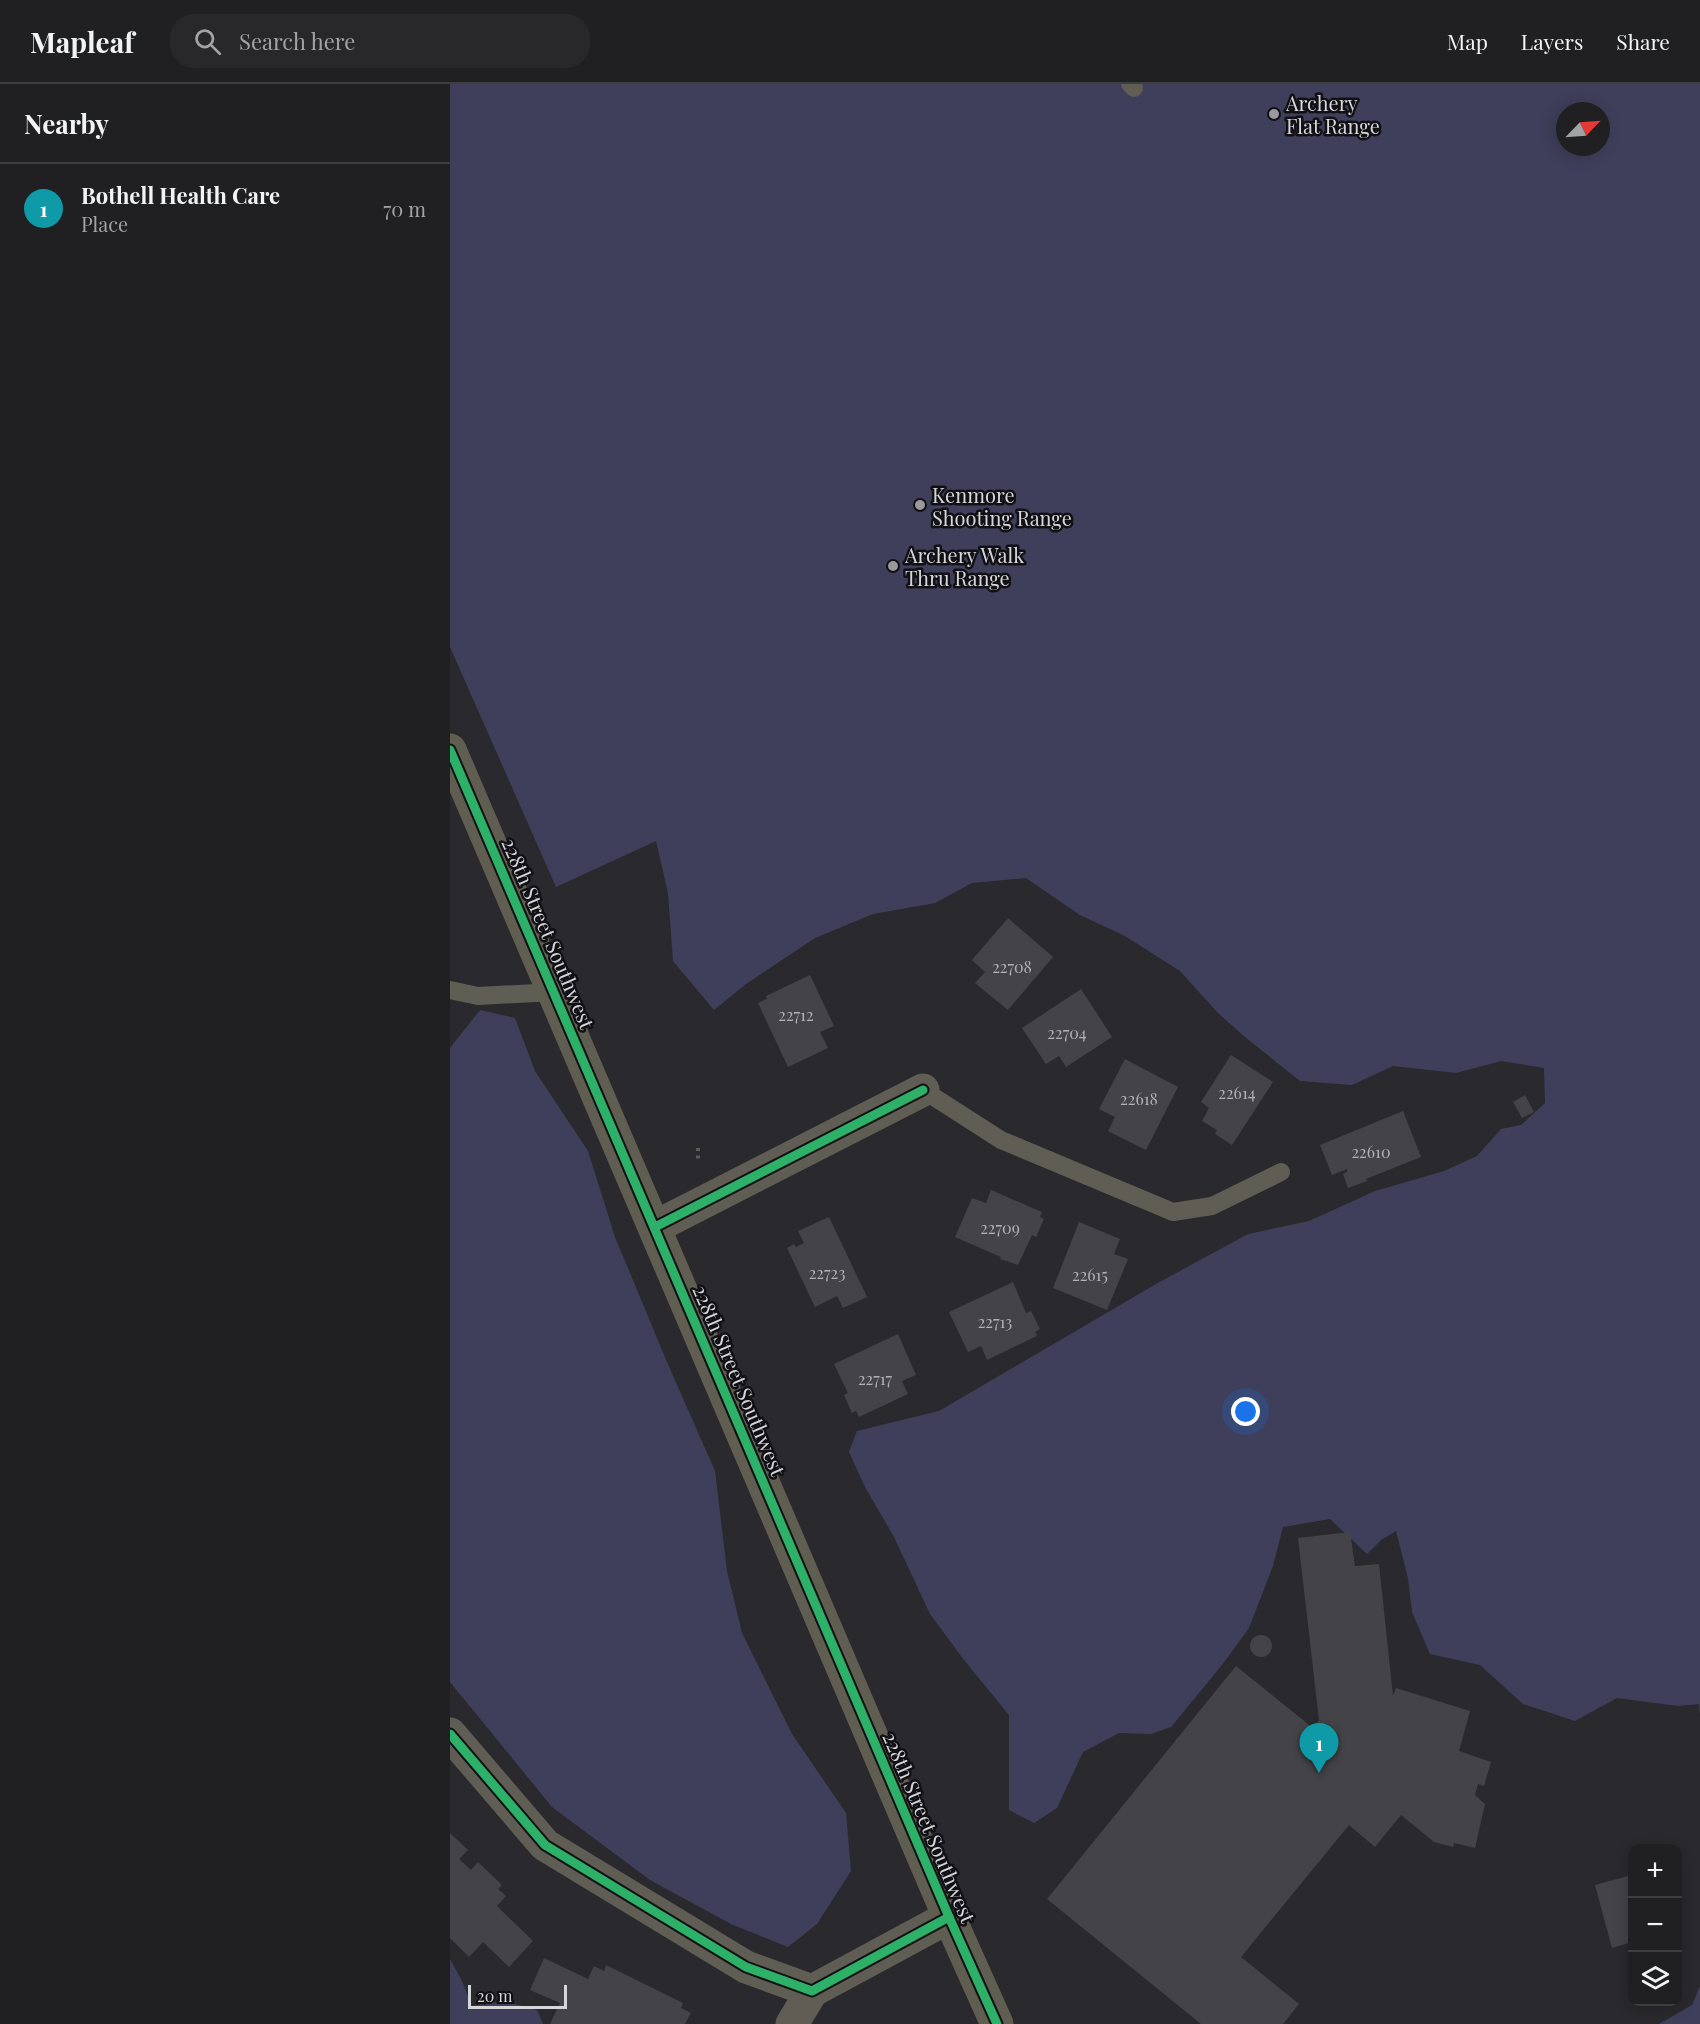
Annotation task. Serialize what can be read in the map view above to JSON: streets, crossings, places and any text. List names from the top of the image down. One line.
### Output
{"streets":{"main road":["228th Street Southwest"]},"places":["Archery Flat Range","Kenmore Shooting Range","Archery Walk Thru Range"],"house_numbers":["22708","22712","22704","22614","22618","22610","22709","22723","22615","22713","22717"],"scale_bar":"20 m","north":"top right","page":{"header":"Mapleaf","search":"Search here","nav":["Map","Layers","Share"],"heading":"Nearby","list":[{"mark":"1","name":"Bothell Health Care","note":"Place","value":"70 m"}],"pins":"1","map_buttons":["+","−"],"scale":"20 m"}}
